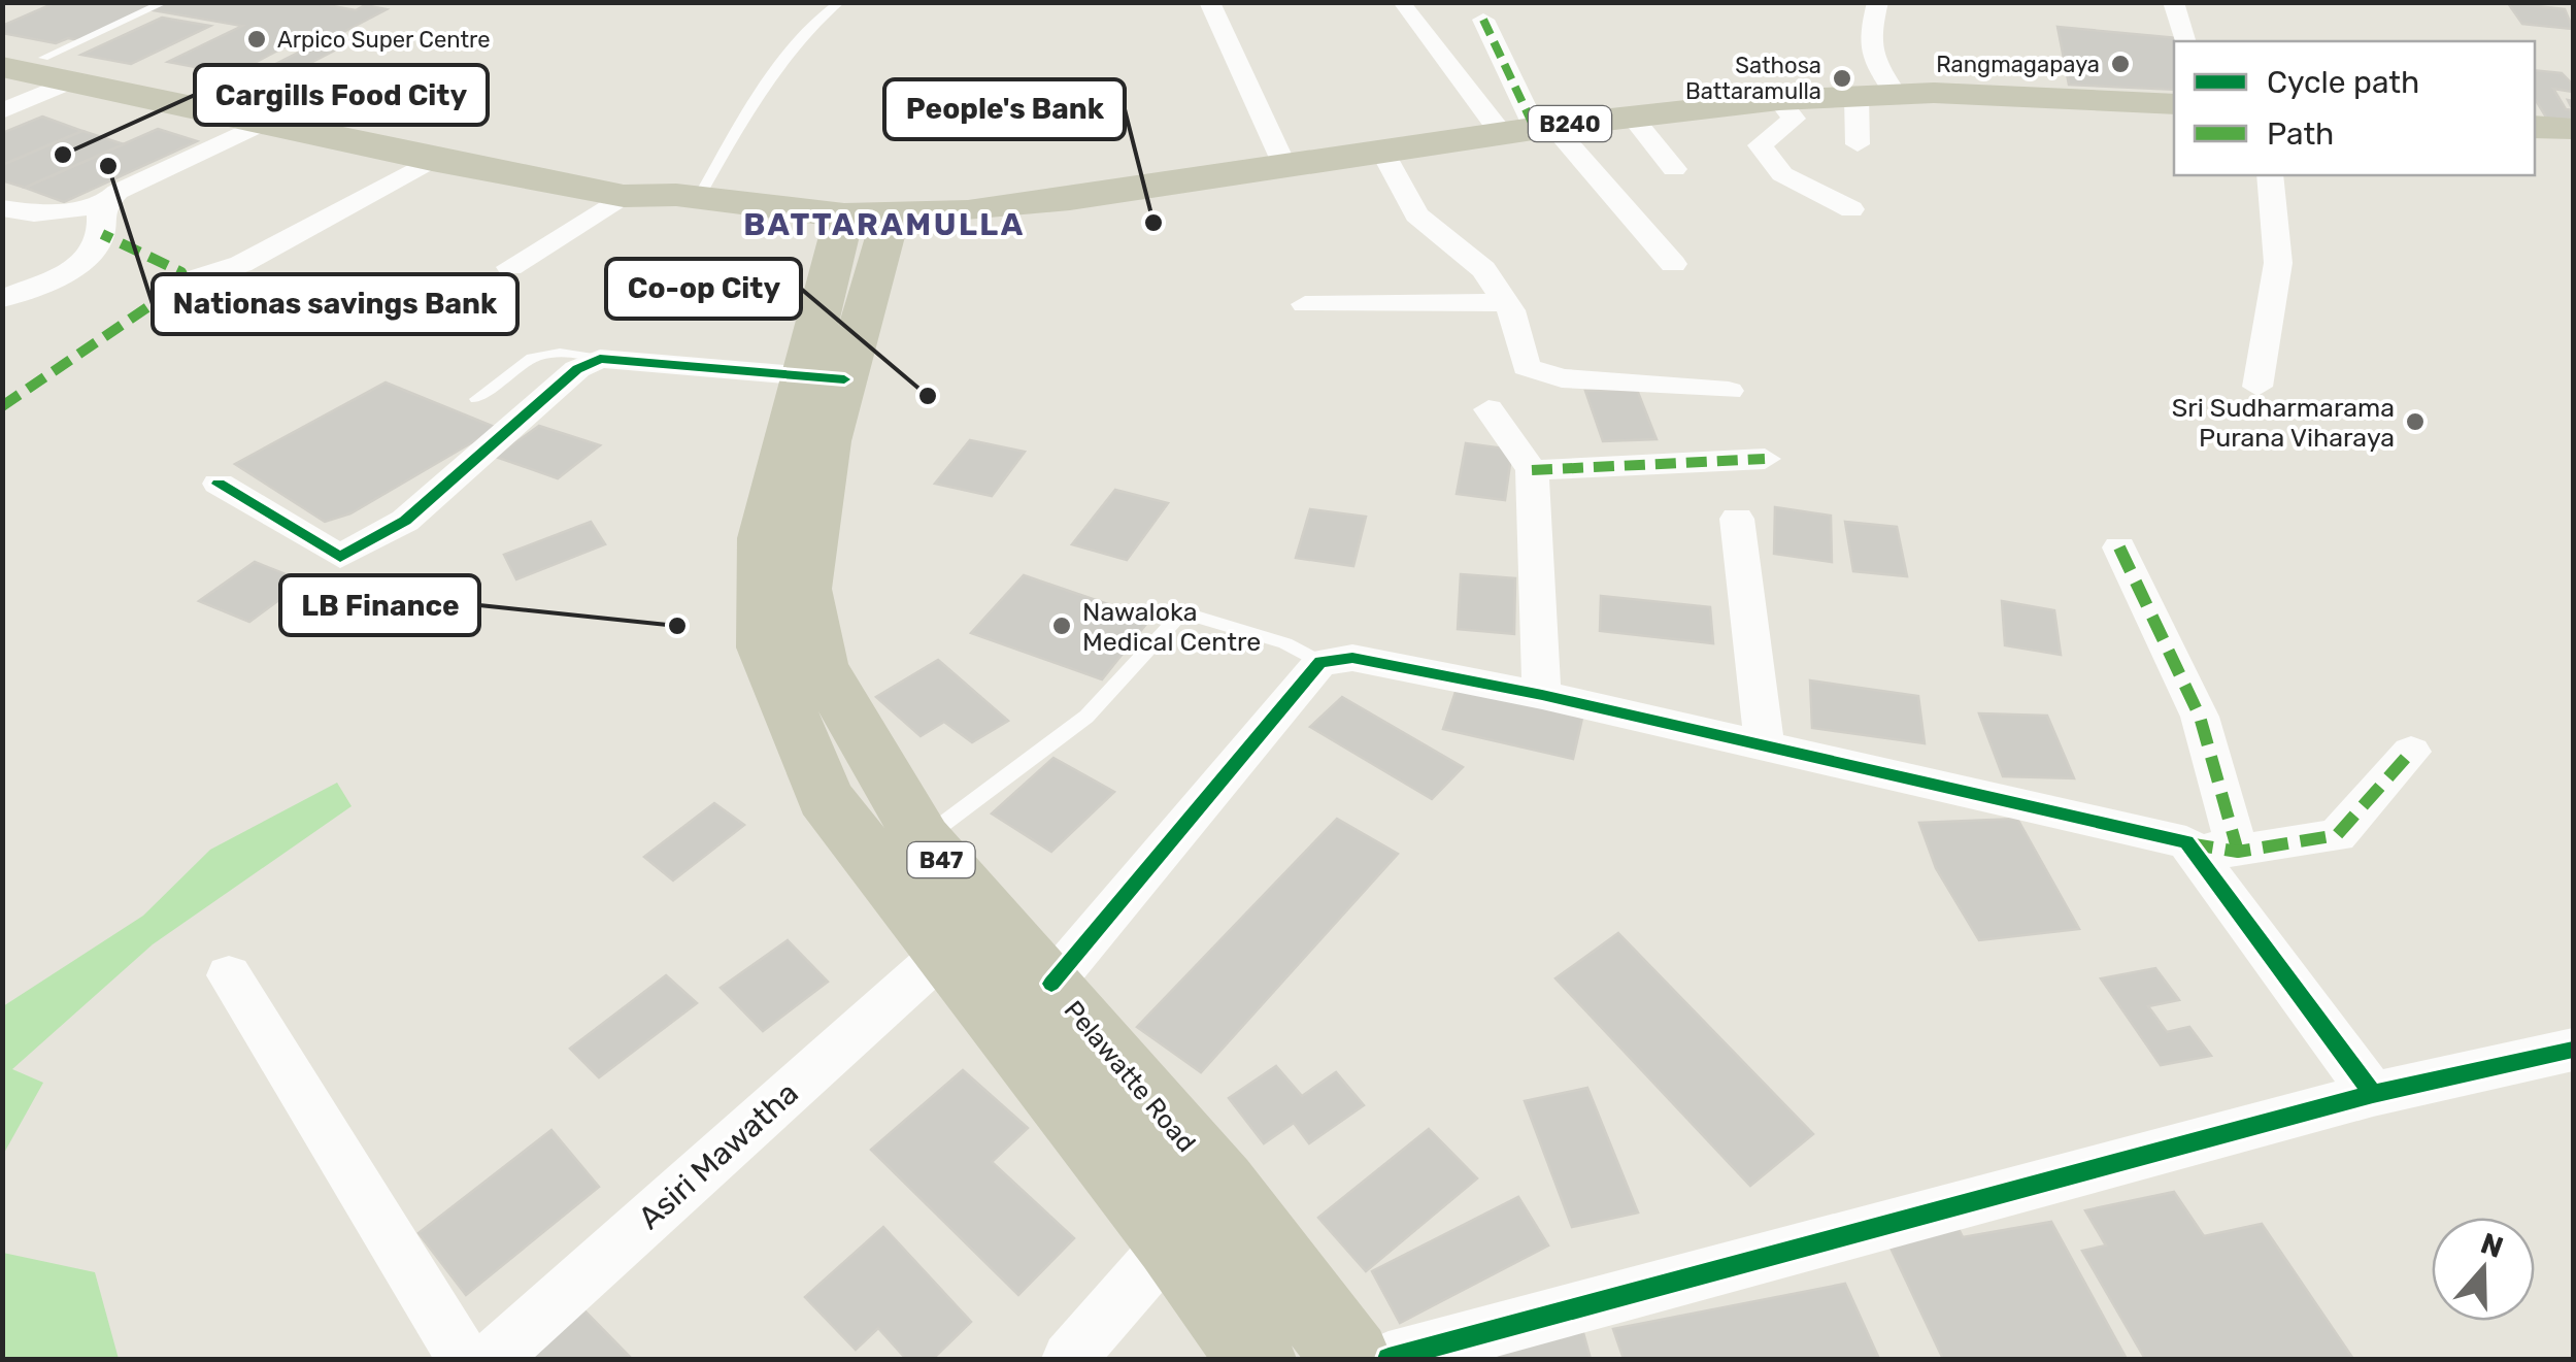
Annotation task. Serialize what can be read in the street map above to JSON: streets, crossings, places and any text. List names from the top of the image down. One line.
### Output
{"streets":{"main road":["B240","B47","Pelawatte Road"],"street":["Asiri Mawatha"]},"crossings":[["B240","Pelawatte Road"],["Pelawatte Road","Asiri Mawatha"]],"districts":["BATTARAMULLA"],"places":["Arpico Super Centre","Rangmagapaya","Sathosa Battaramulla","Cargills Food City","Nationas savings Bank","People's Bank","Co-op City","Sri Sudharmarama Purana Viharaya","LB Finance","Nawaloka Medical Centre"],"legend":["Cycle path","Path"],"north":"top"}
